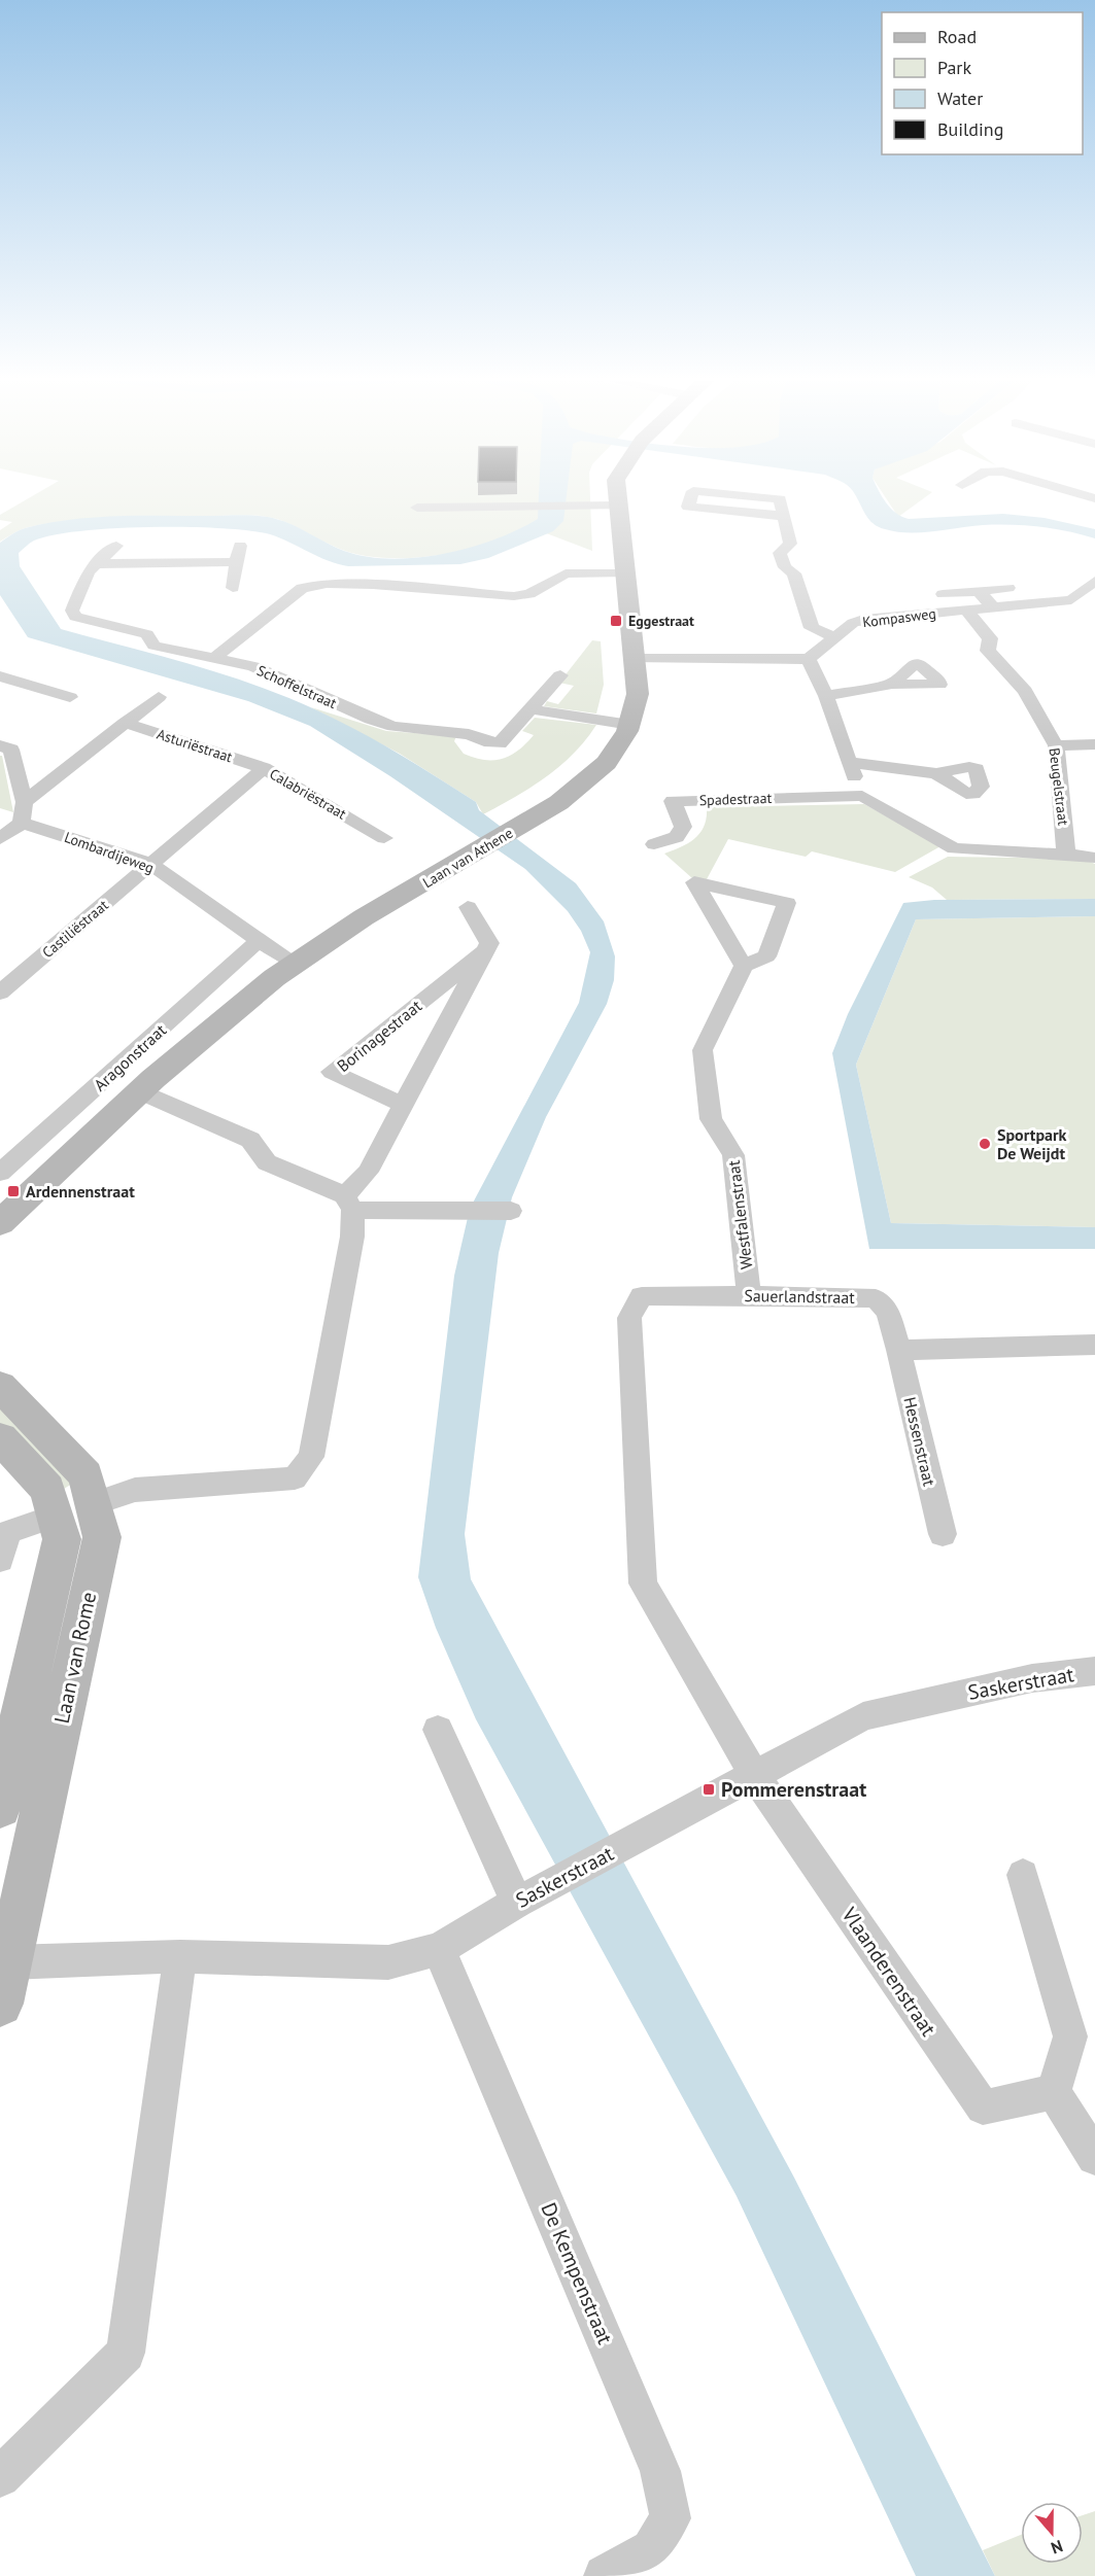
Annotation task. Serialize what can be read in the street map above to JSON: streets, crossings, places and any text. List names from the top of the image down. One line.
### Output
{"streets":{"street":["Kompasweg","Schoffelstraat","Asturiëstraat","Beugelstraat","Calabriëstraat","Spadestraat","Lombardijeweg","Laan van Athene","Castiliëstraat","Borinagestraat","Aragonstraat","Westfalenstraat","Sauerlandstraat","Hessenstraat","Laan van Rome","Saskerstraat","Vlaanderenstraat","De Kempenstraat"]},"crossings":[["Kompasweg","Beugelstraat"],["Asturiëstraat","Calabriëstraat"],["Calabriëstraat","Lombardijeweg"],["Calabriëstraat","Castiliëstraat"],["Lombardijeweg","Laan van Athene"],["Lombardijeweg","Castiliëstraat"],["Lombardijeweg","Aragonstraat"],["Westfalenstraat","Sauerlandstraat"],["Sauerlandstraat","Hessenstraat"],["Sauerlandstraat","Saskerstraat"],["Sauerlandstraat","Vlaanderenstraat"],["Laan van Rome","Saskerstraat"],["Saskerstraat","Vlaanderenstraat"],["Saskerstraat","De Kempenstraat"]],"places":{"transit":["Eggestraat","Ardennenstraat","Pommerenstraat"],"other":["Sportpark De Weijdt"]},"legend":["Road","Park","Water","Building"],"north":"bottom"}
